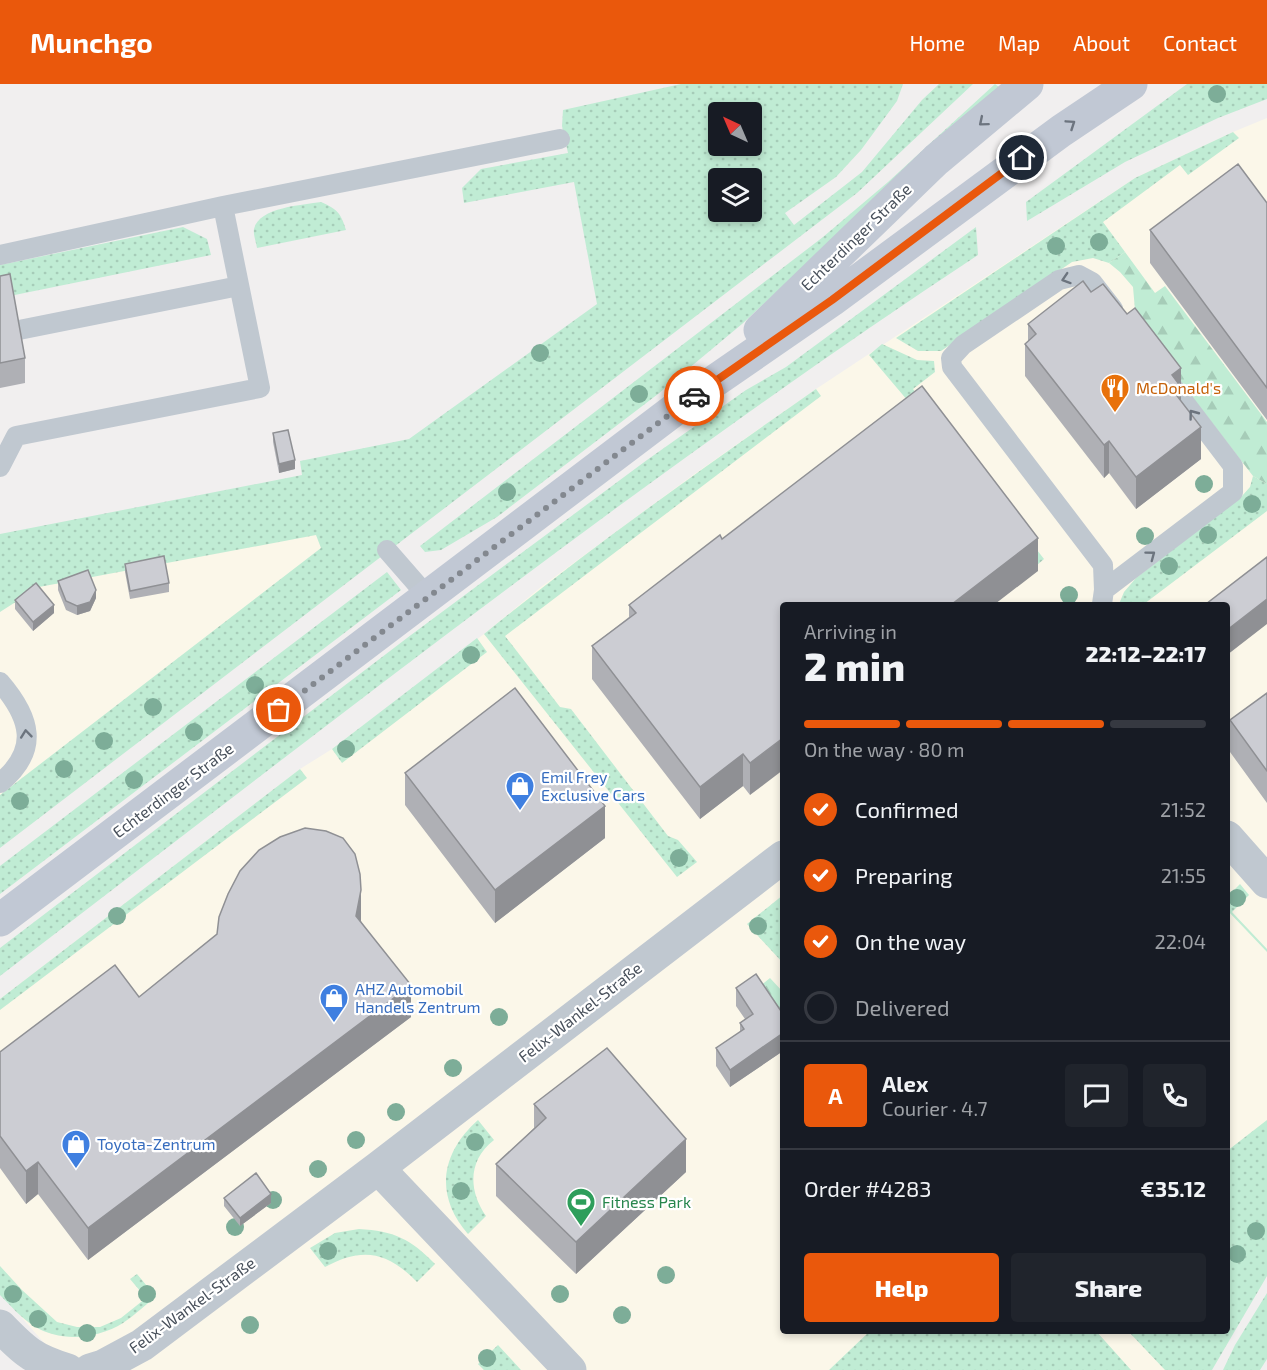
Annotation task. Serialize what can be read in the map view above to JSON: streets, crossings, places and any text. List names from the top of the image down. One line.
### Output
{"streets":{"main road":["Echterdinger Straße"],"street":["Felix-Wankel-Straße"]},"places":{"restaurant":["McDonald's"],"shop":["Emil Frey Exclusive Cars","AHZ Automobil Handels Zentrum","Toyota-Zentrum"],"sports":["Fitness Park"]},"north":"top left","page":{"header":"Munchgo","nav":["Home","Map","About","Contact"],"heading":["2 min","Arriving in","22:12–22:17"],"panel":["Alex","Courier · 4.7","Order #4283","€35.12"],"bar":"On the way · 80 m","list":[["Confirmed","21:52"],["Preparing","21:55"],["On the way","22:04"],"Delivered"],"round":"A","buttons":["Help","Share"]}}
